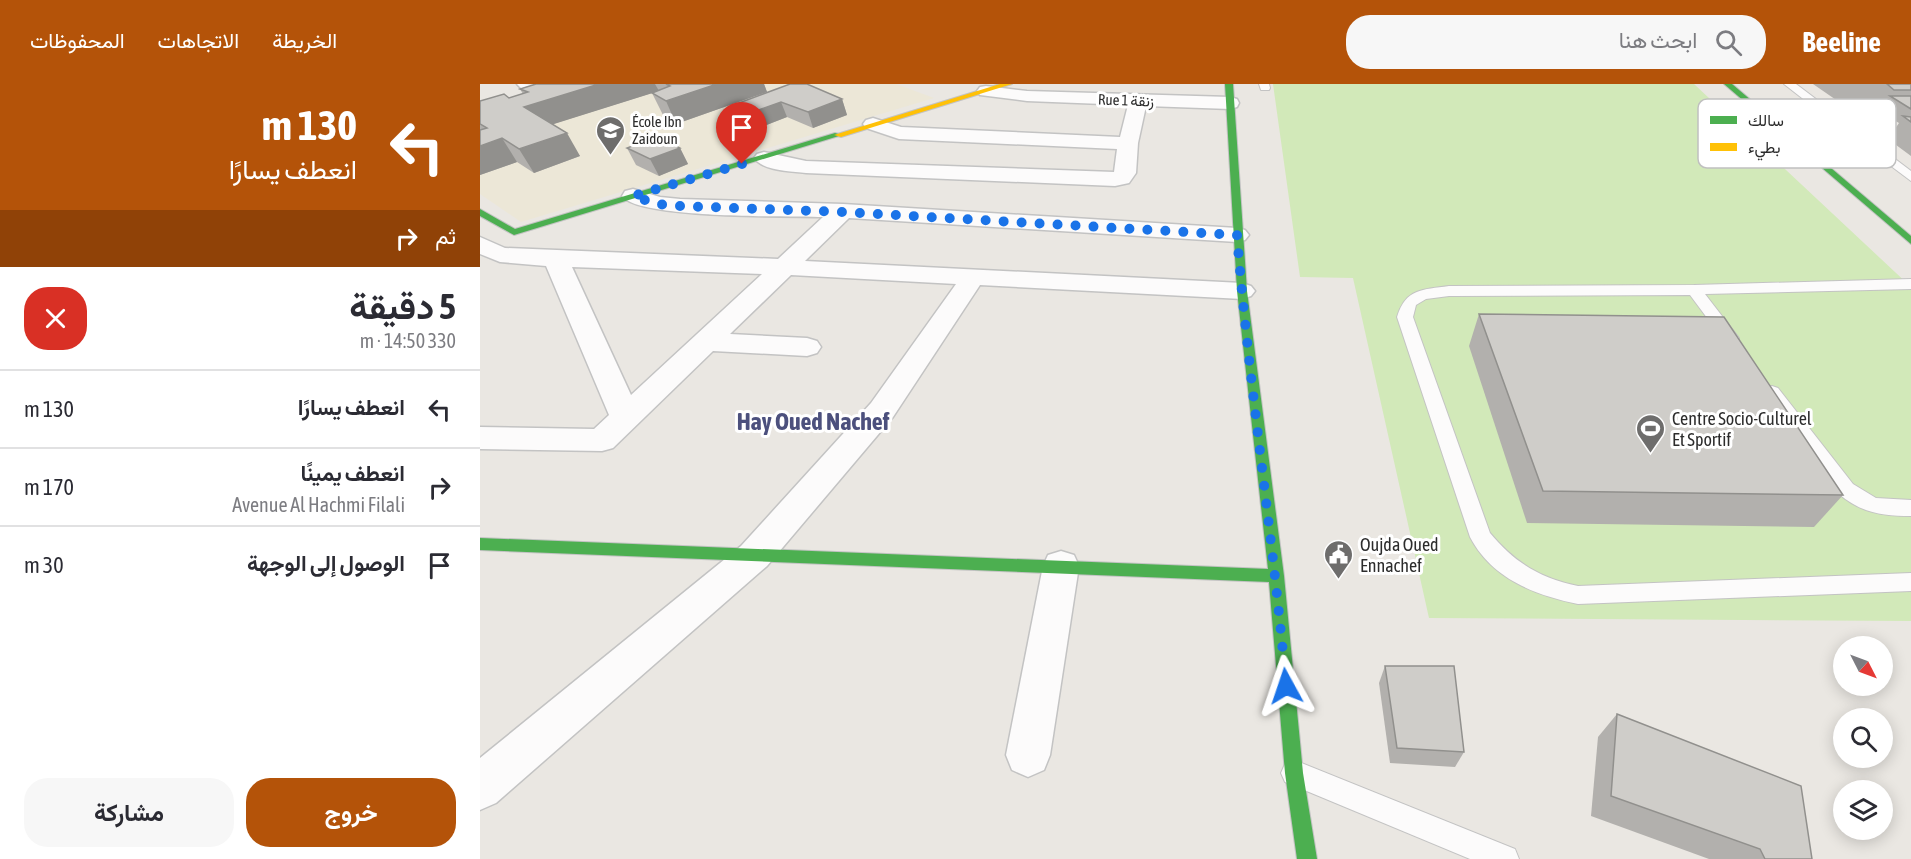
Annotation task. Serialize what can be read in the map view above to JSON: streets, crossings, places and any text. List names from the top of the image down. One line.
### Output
{"streets":{"street":["Rue 1 زنقة"]},"districts":["Hay Oued Nachef"],"places":{"school or university":["École Ibn Zaidoun"],"sports":["Centre Socio-Culturel Et Sportif"],"public building":["Oujda Oued Ennachef"]},"legend":["سالك","بطيء"],"north":"bottom right","page":{"header":"Beeline","search":"ابحث هنا","nav":["الخريطة","الاتجاهات","المحفوظات"],"turn":["130 m","انعطف يسارًا"],"then":"ثم","heading":["5 دقيقة","330 m · 14:50"],"list":[{"name":"انعطف يسارًا","value":"130 m"},{"name":"انعطف يمينًا","note":"Avenue Al Hachmi Filali","value":"170 m"},{"name":"الوصول إلى الوجهة","value":"30 m"}],"buttons":["خروج","مشاركة"]}}
